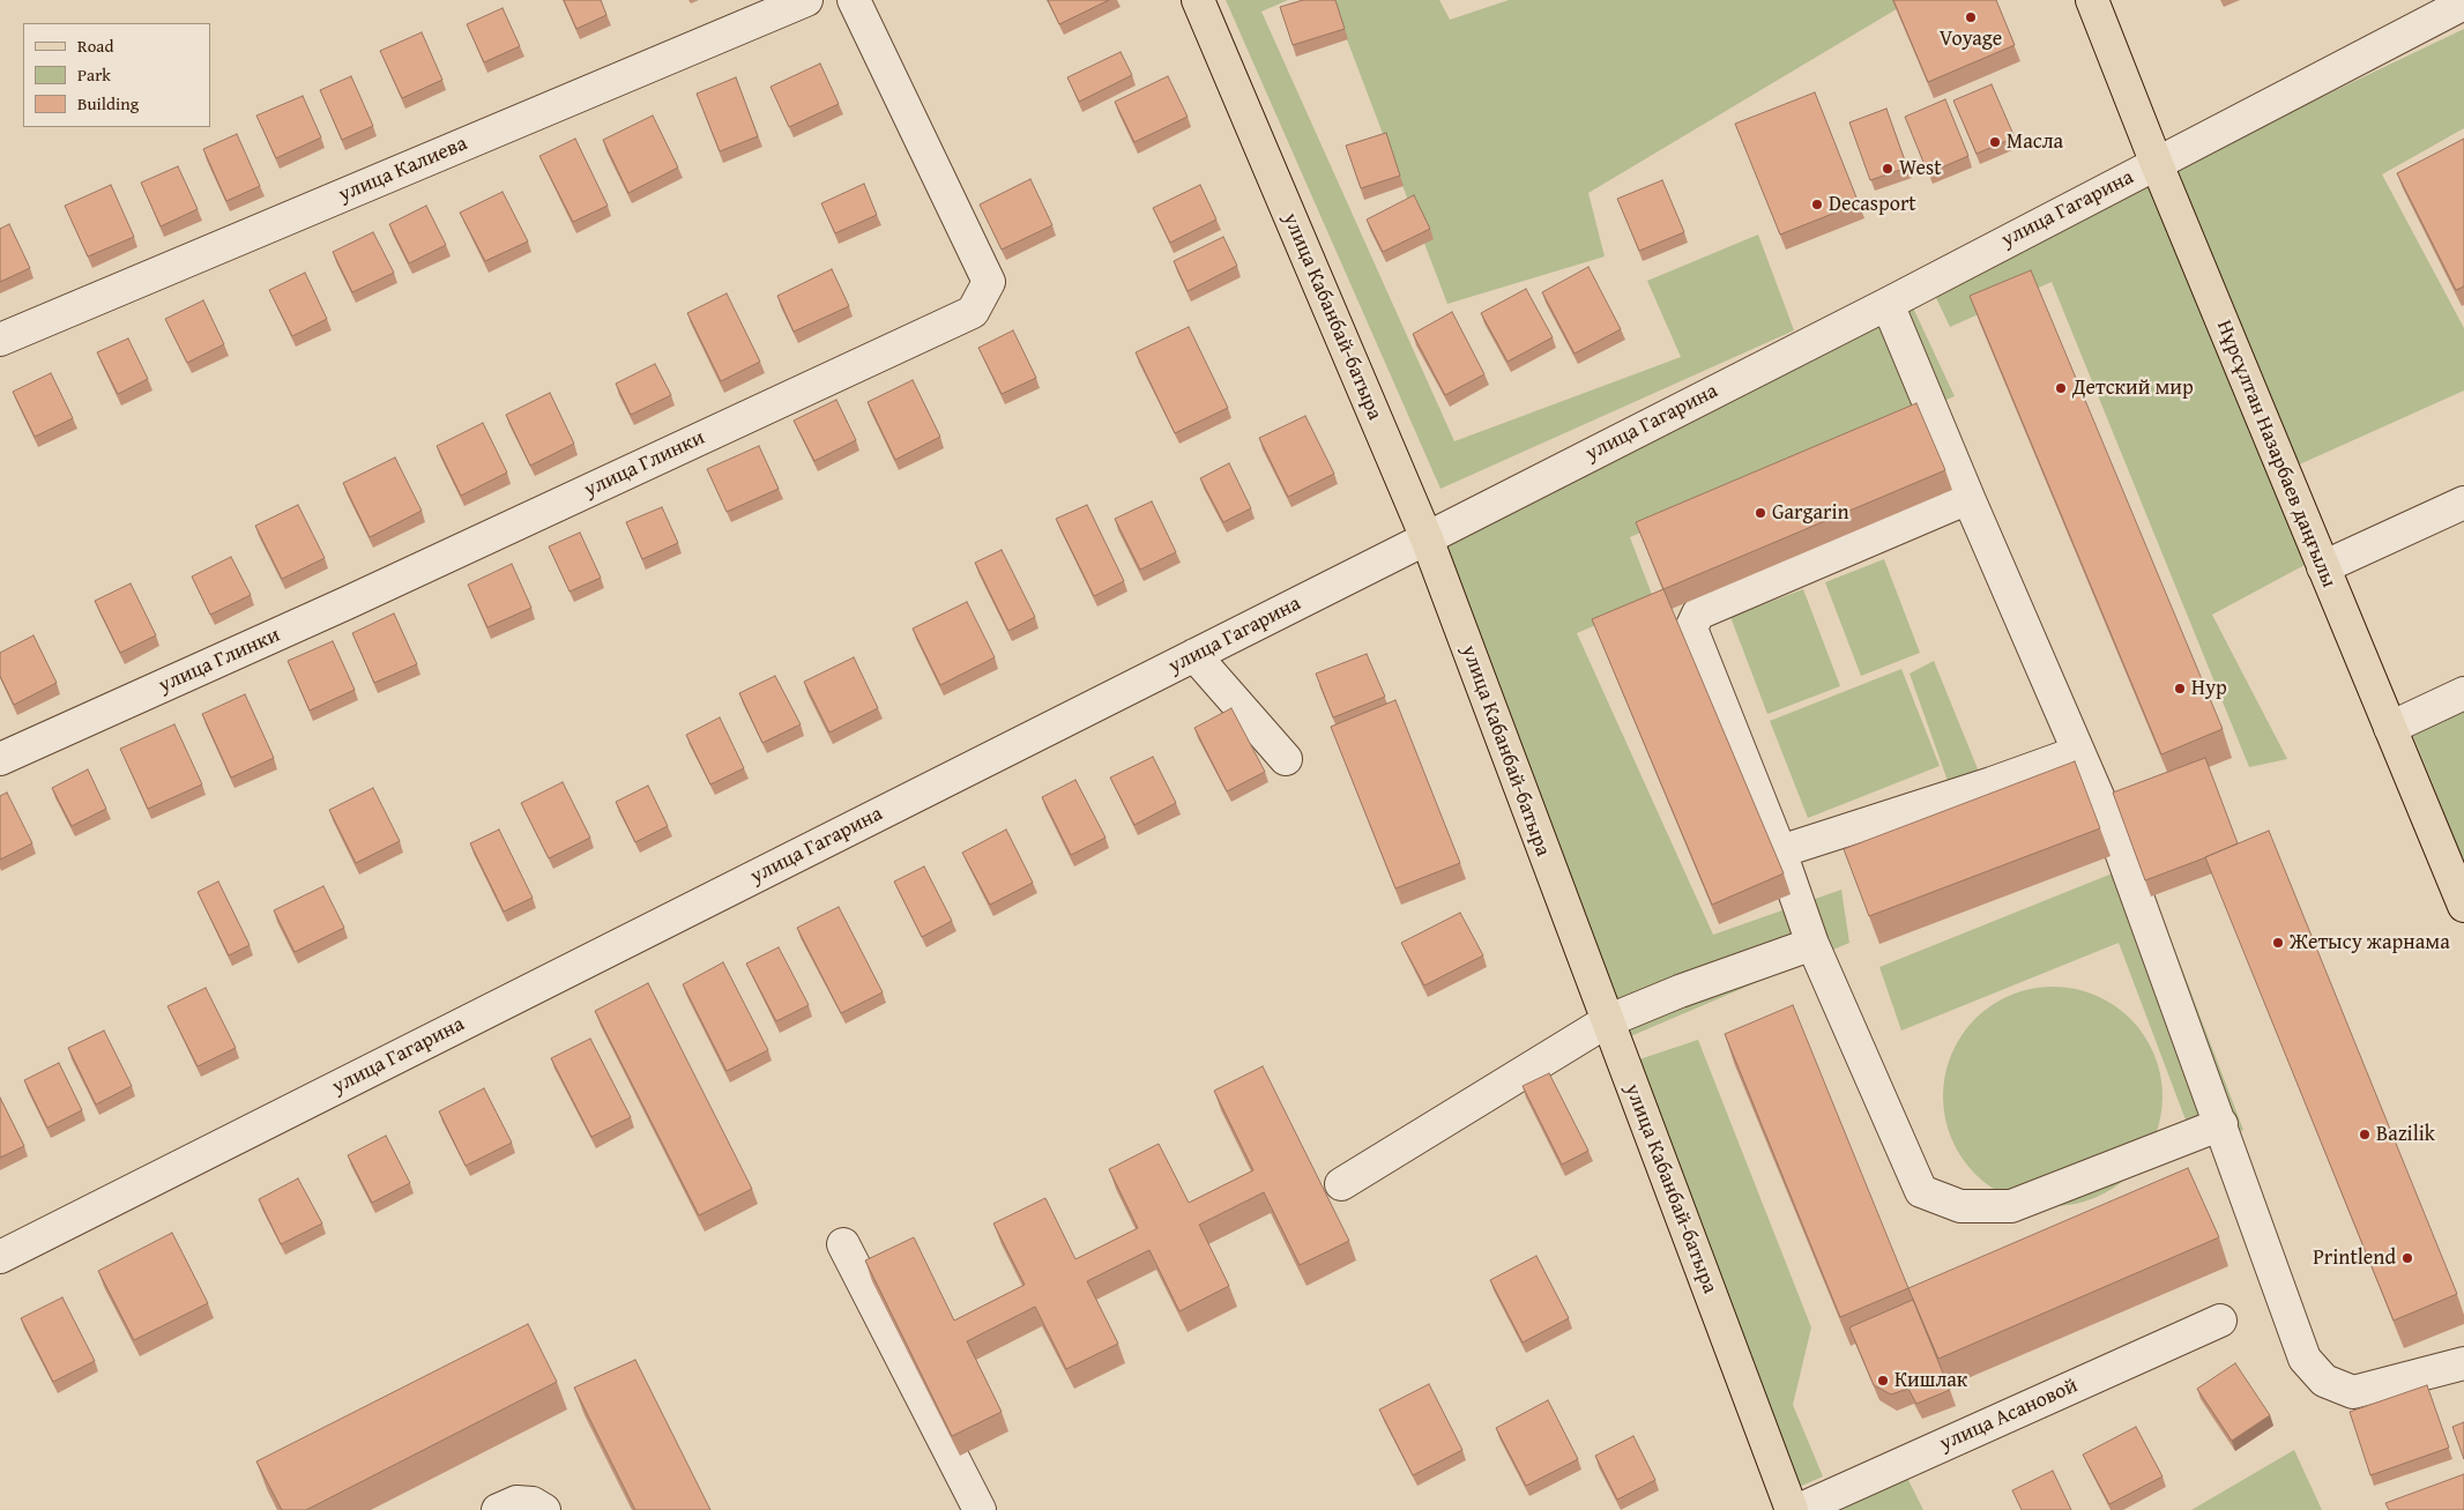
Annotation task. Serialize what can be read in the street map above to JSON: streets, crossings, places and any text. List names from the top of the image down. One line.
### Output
{"streets":{"main road":["улица Кабанбай-батыра","Нұрсұлтан Назарбаев даңғылы"],"street":["улица Калиева","улица Гагарина","улица Глинки","улица Асановой"]},"crossings":[["улица Гагарина","улица Кабанбай-батыра"],["улица Гагарина","Нұрсұлтан Назарбаев даңғылы"]],"places":["Voyage","Масла","West","Decasport","Детский мир","Gargarin","Нур","Жетысу жарнама","Bazilik","Printlend","Кишлак"],"legend":["Road","Park","Building"]}
